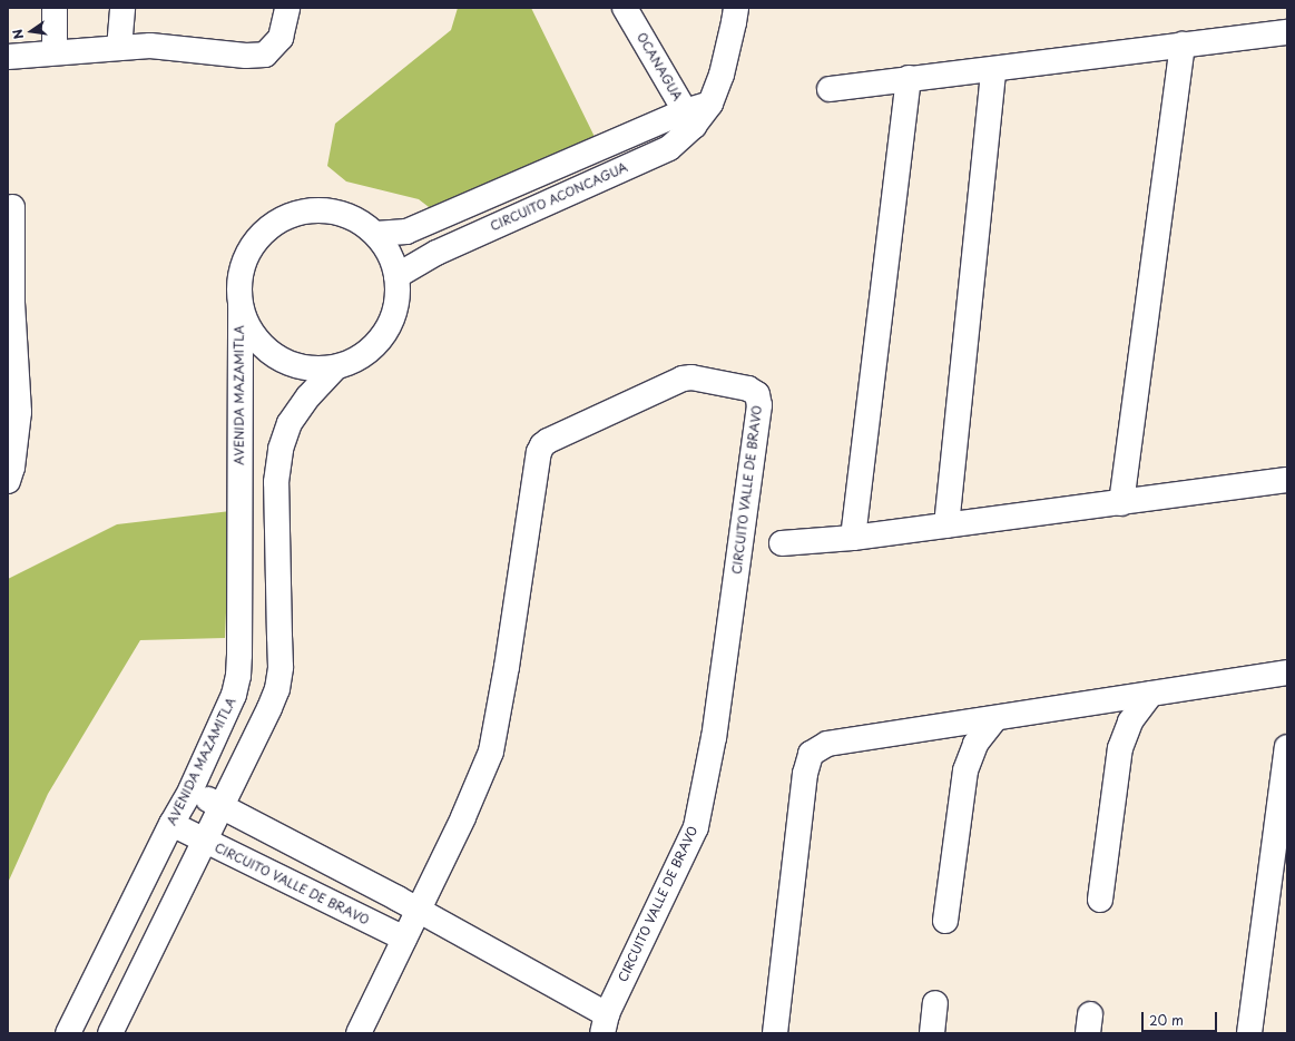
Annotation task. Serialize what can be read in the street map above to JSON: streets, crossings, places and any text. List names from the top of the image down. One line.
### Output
{"streets":{"street":["OCANAGUA","CIRCUITO ACONCAGUA","AVENIDA MAZAMITLA","CIRCUITO VALLE DE BRAVO"]},"crossings":[["OCANAGUA","CIRCUITO ACONCAGUA"],["CIRCUITO ACONCAGUA","AVENIDA MAZAMITLA"],["AVENIDA MAZAMITLA","CIRCUITO VALLE DE BRAVO"]],"scale_bar":"20 m","north":"left"}
